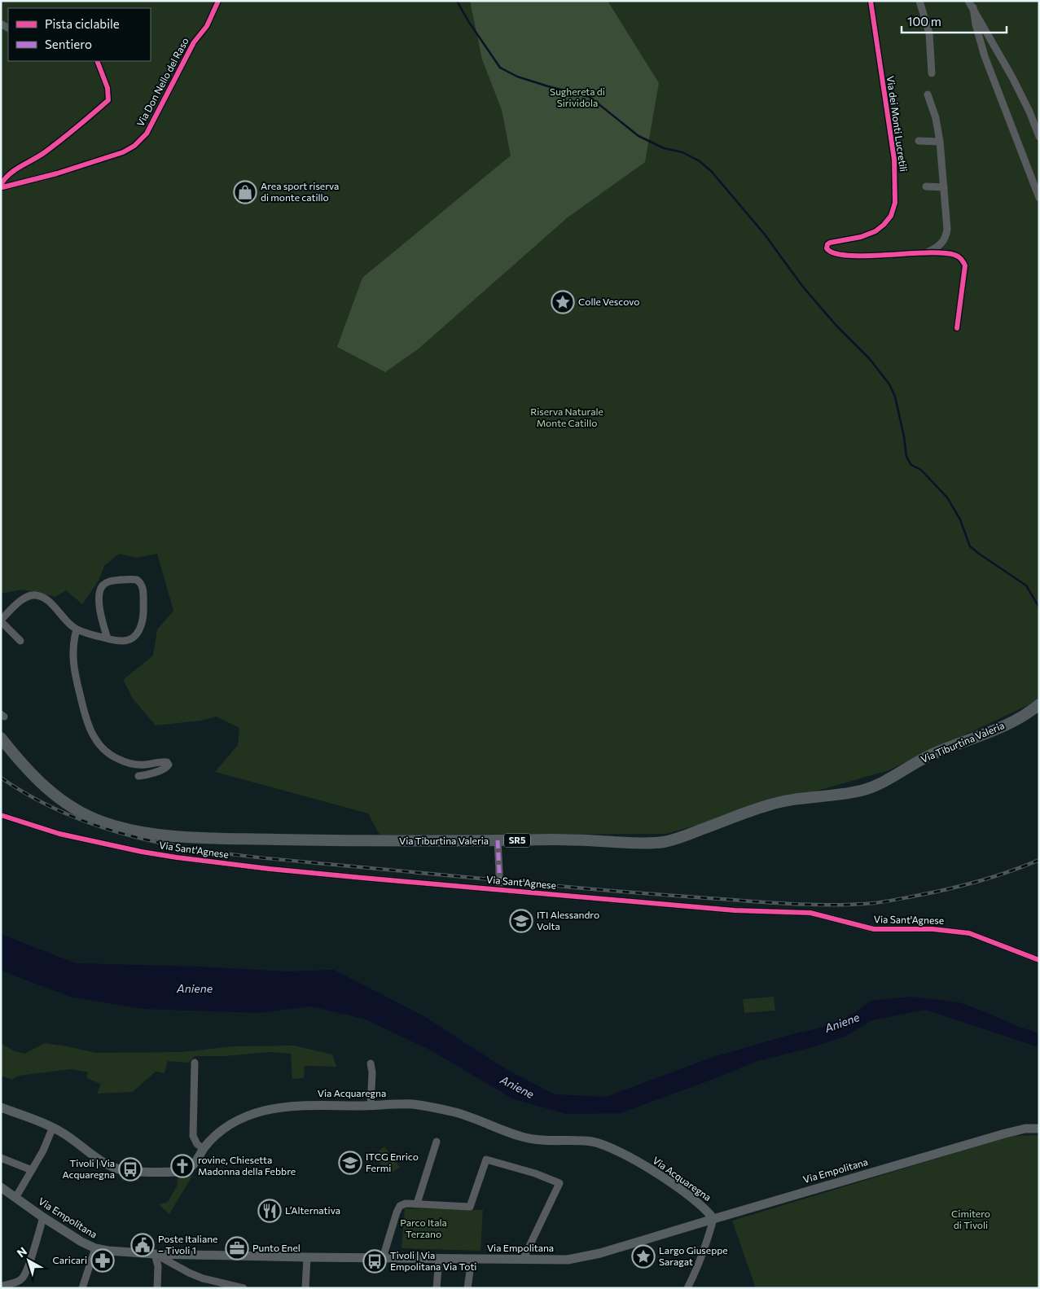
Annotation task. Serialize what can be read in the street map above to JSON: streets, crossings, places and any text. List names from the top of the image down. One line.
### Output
{"streets":{"main road":["Via Tiburtina Valeria","SR5","Via Acquaregna","Via Empolitana"],"street":["Via Don Nello del Raso","Via dei Monti Lucretili","Via Sant'Agnese"]},"crossings":[["Via Acquaregna","Via Empolitana"]],"water":["Aniene"],"parks":["Sughereta di Sirividola","Riserva Naturale Monte Catillo","Cimitero di Tivoli","Parco Itala Terzano"],"places":{"shop":["Area sport riserva di monte catillo"],"place":["Colle Vescovo","Largo Giuseppe Saragat"],"school or university":["ITI Alessandro Volta","ITCG Enrico Fermi"],"church":["rovine, Chiesetta Madonna della Febbre"],"bus stop":["Tivoli | Via Acquaregna","Tivoli | Via Empolitana Via Toti"],"restaurant":["L’Alternativa"],"public building":["Poste Italiane – Tivoli 1"],"office":["Punto Enel"],"pharmacy":["Caricari"]},"legend":["Pista ciclabile","Sentiero"],"scale_bar":"100 m","north":"top left"}
